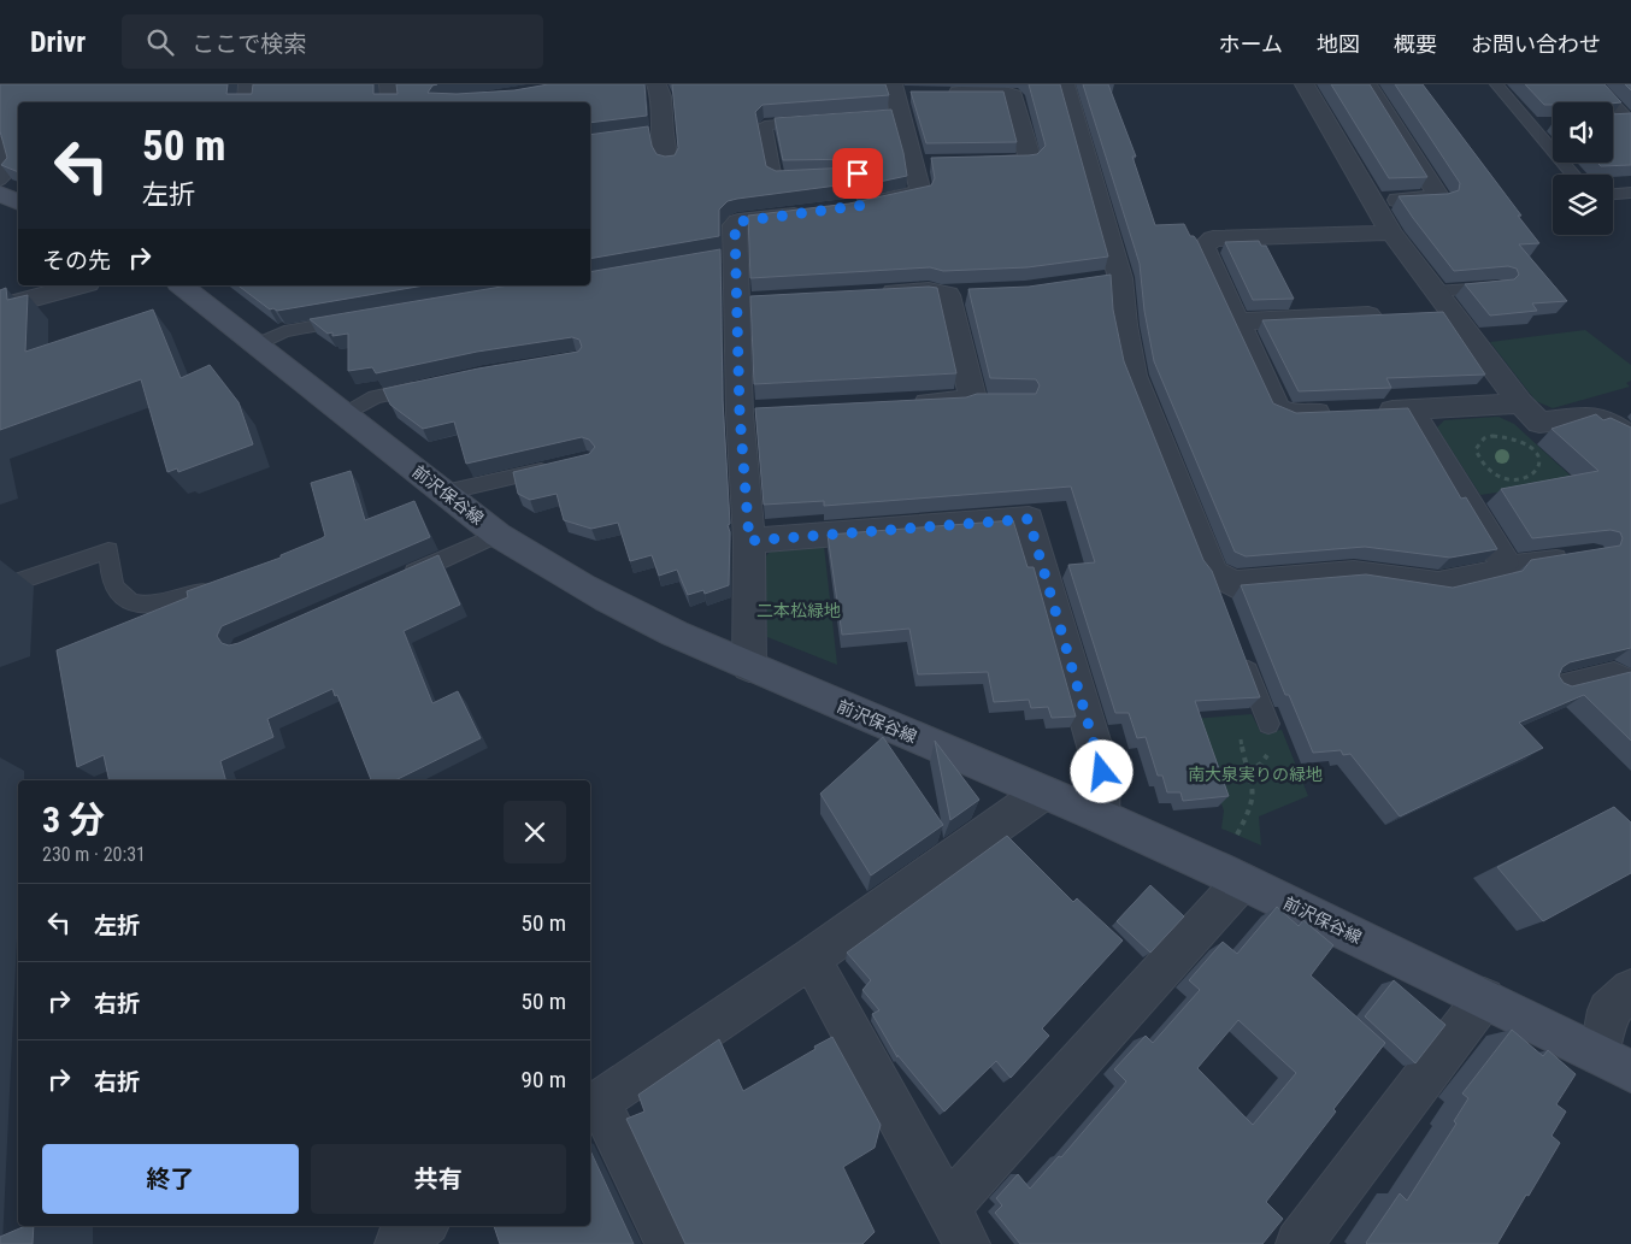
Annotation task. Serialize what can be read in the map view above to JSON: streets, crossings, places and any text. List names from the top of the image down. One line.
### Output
{"streets":{"main road":["前沢保谷線"]},"parks":["二本松緑地","南大泉実りの緑地"],"page":{"header":"Drivr","search":"ここで検索","nav":["ホーム","地図","概要","お問い合わせ"],"turn":["50 m","左折"],"then":"その先","heading":["3 分","230 m · 20:31"],"list":[{"name":"左折","value":"50 m"},{"name":"右折","value":"50 m"},{"name":"右折","value":"90 m"}],"buttons":["終了","共有"]}}
